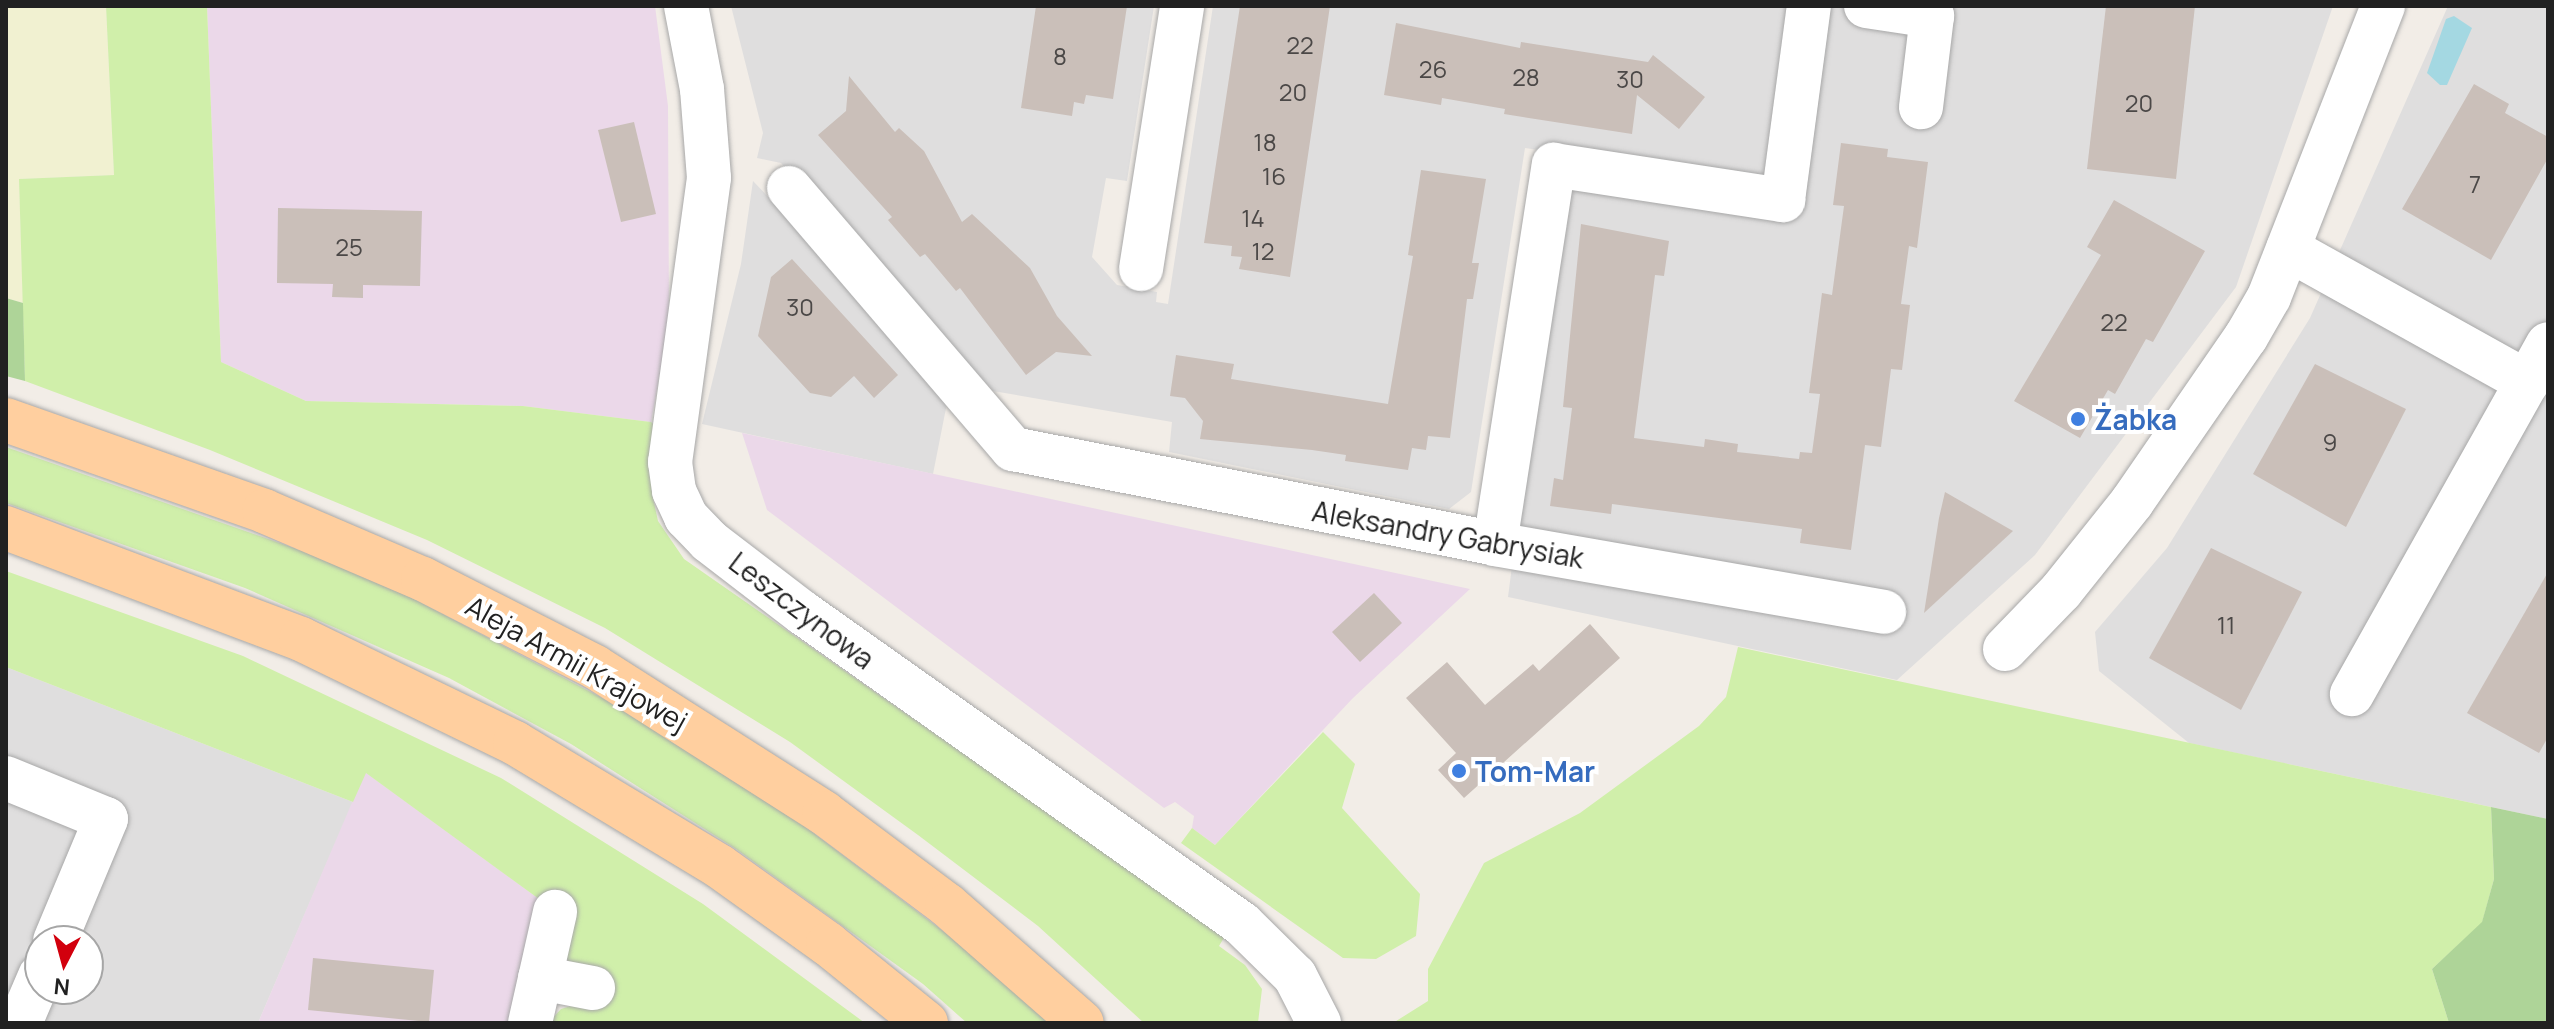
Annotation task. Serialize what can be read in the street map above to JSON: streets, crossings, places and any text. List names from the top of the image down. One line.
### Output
{"streets":{"main road":["Aleja Armii Krajowej"],"street":["Aleksandry Gabrysiak","Leszczynowa"]},"places":["Żabka","Tom-Mar"],"house_numbers":["22","8","26","28","30","20","20","18","16","7","14","25","12","30","22","9","11"],"north":"bottom"}
